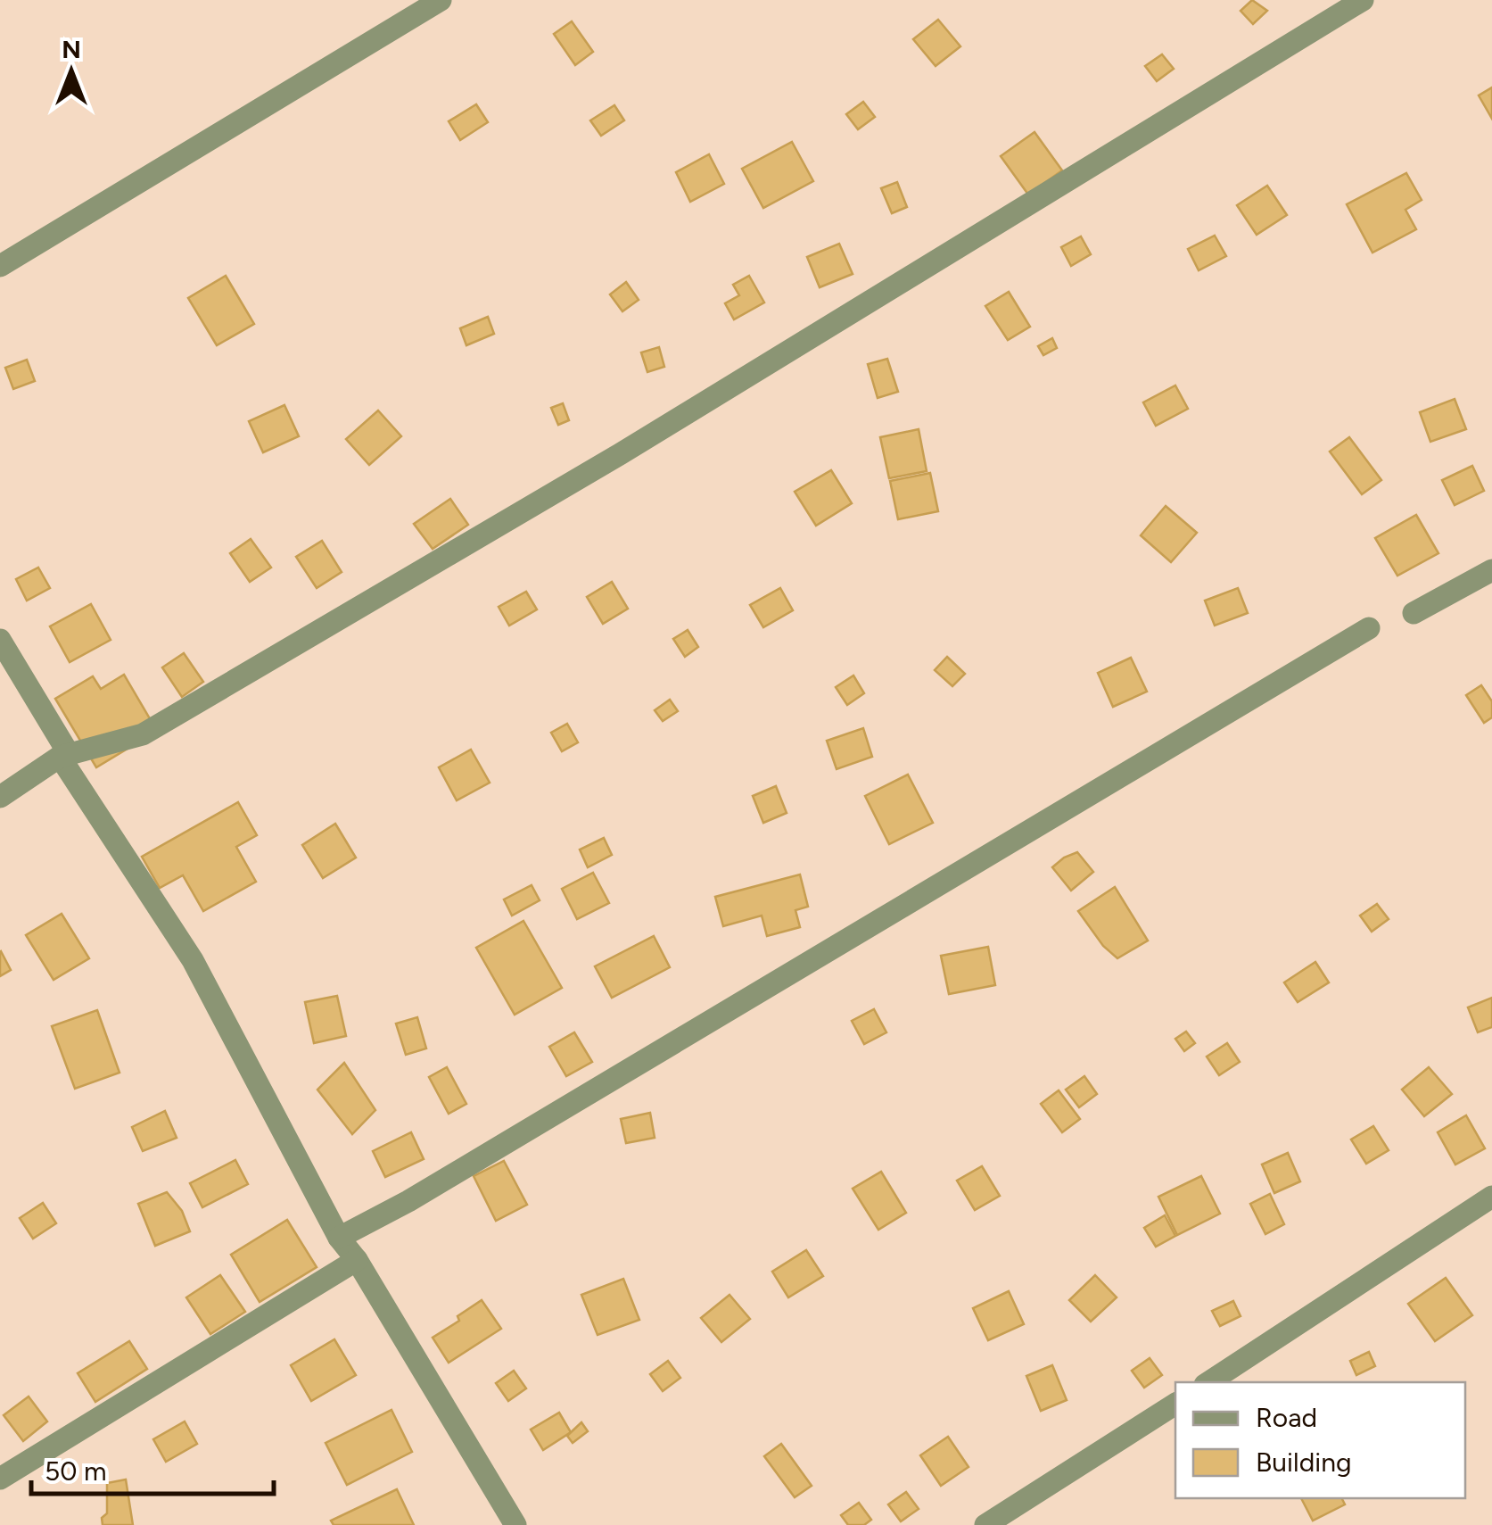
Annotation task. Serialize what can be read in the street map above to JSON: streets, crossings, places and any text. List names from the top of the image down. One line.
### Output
{"legend":["Road","Building"],"scale_bar":"50 m","north":"top"}
